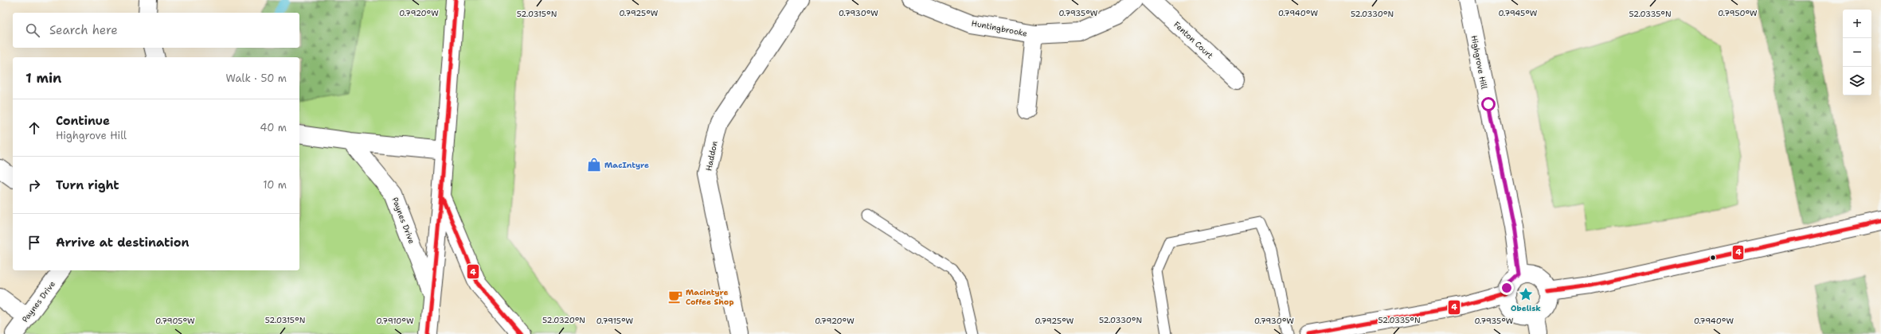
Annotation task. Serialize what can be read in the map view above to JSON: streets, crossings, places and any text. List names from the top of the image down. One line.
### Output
{"streets":{"street":["Huntingbrooke","Fenton Court","Highgrove Hill","Haddon","Paynes Drive"]},"places":{"shop":["MacIntyre"],"place":["Obelisk"],"cafe":["Macintyre Coffee Shop"]},"lines":["transit line 4"],"page":{"map_buttons":["+","−"],"search":"Search here","heading":["1 min","Walk · 50 m"],"list":[["Continue","Highgrove Hill","40 m"],["Turn right","10 m"],"Arrive at destination"]},"coordinates":["0.7920°W","0.7925°W","0.7930°W","0.7935°W","0.7940°W","0.7945°W","0.7950°W","52.0315°N","52.0330°N","52.0335°N","52.0320°N","0.7905°W","0.7910°W","0.7915°W"]}
